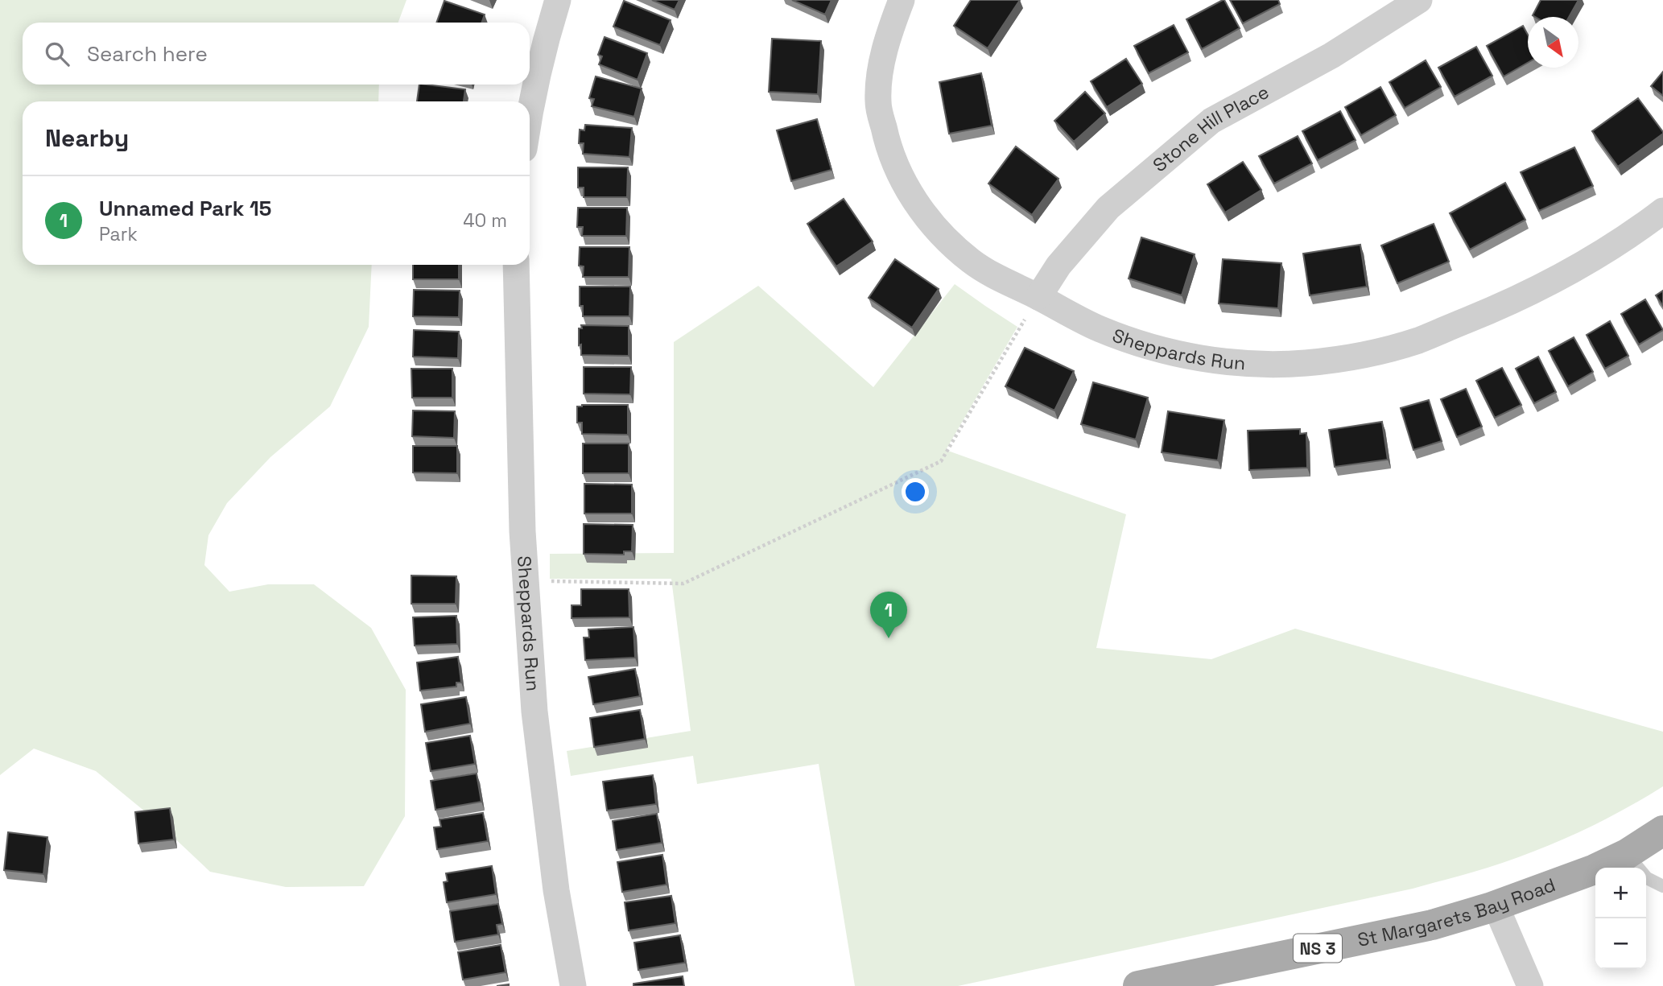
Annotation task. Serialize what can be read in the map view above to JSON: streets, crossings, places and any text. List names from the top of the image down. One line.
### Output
{"streets":{"main road":["St Margarets Bay Road","NS 3"],"street":["Stone Hill Place","Sheppards Run"]},"crossings":[["Stone Hill Place","Sheppards Run"]],"north":"bottom right","page":{"search":"Search here","heading":"Nearby","list":[{"mark":"1","name":"Unnamed Park 15","note":"Park","value":"40 m"}],"pins":"1","map_buttons":["+","−"]}}
